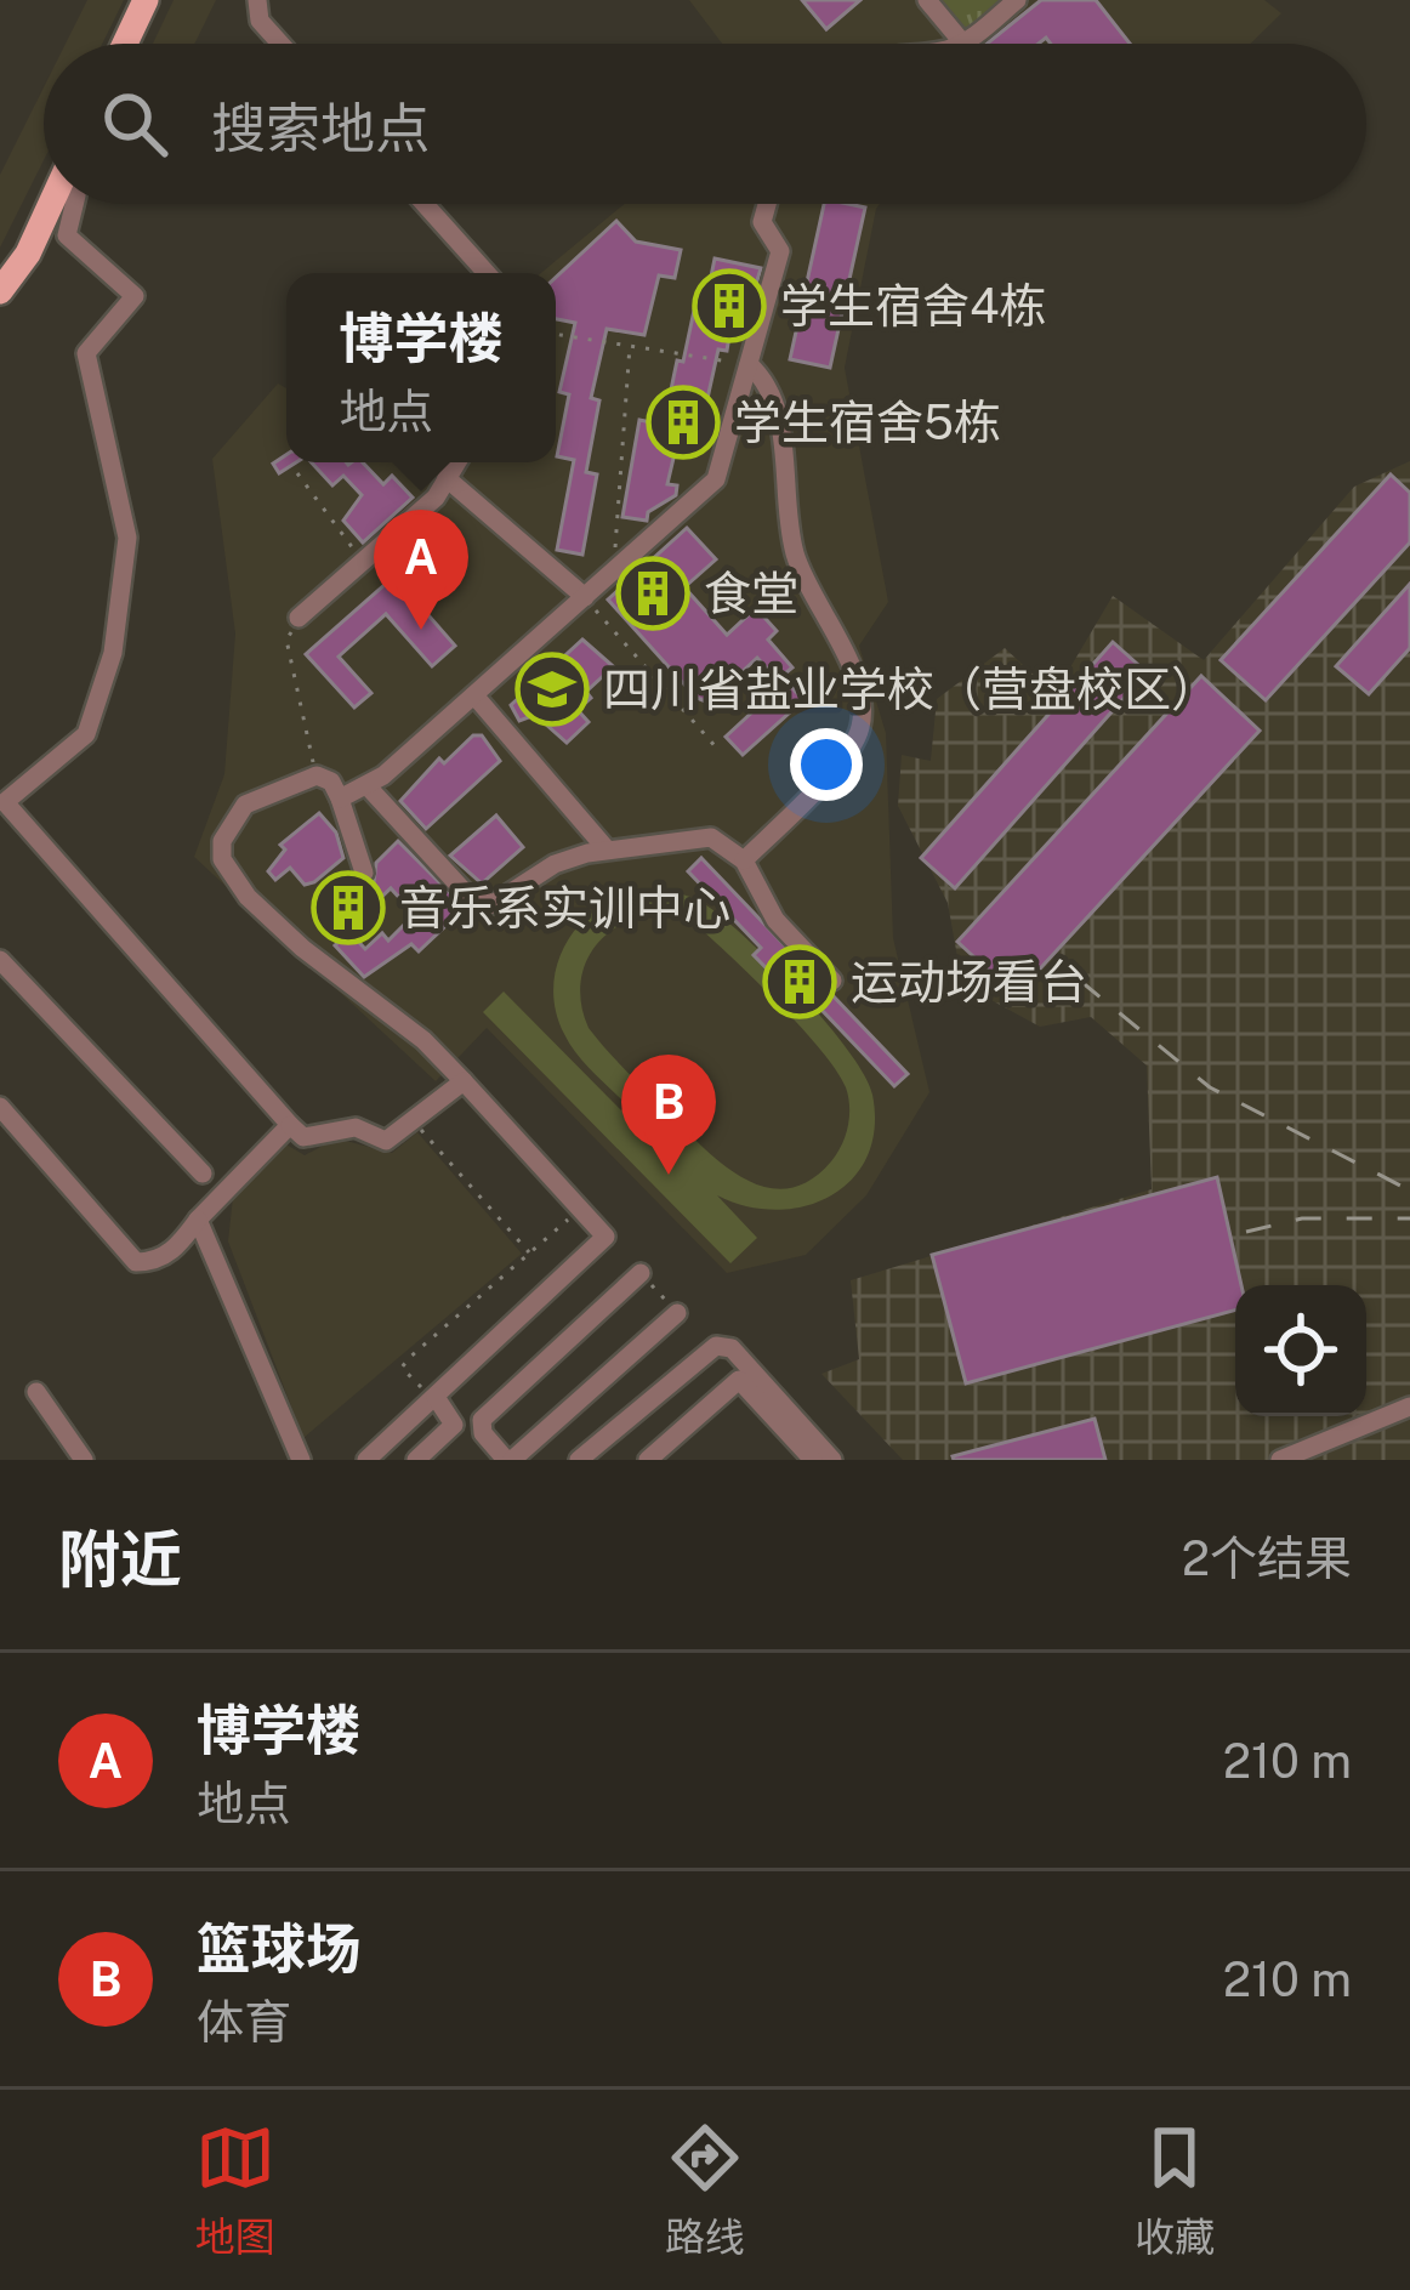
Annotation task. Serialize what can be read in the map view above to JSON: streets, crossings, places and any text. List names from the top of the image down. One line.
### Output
{"places":{"building":["学生宿舍4栋","学生宿舍5栋","食堂","音乐系实训中心","运动场看台"],"school or university":["四川省盐业学校（营盘校区）"]},"page":{"search":"搜索地点","popup":["博学楼","地点"],"pins":["A","B"],"heading":["附近","2个结果"],"list":[{"mark":"A","name":"博学楼","note":"地点","value":"210 m"},{"mark":"B","name":"篮球场","note":"体育","value":"210 m"}],"nav":["地图","路线","收藏"]}}
